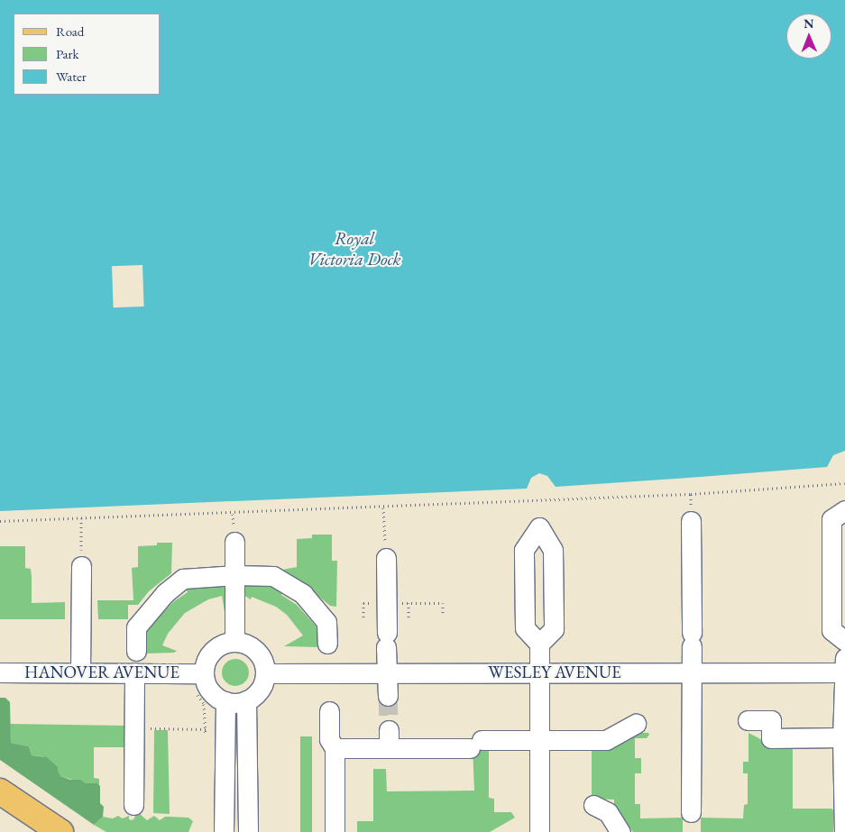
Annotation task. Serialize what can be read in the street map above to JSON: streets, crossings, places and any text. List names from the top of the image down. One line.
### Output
{"streets":{"street":["HANOVER AVENUE","WESLEY AVENUE"]},"crossings":[["HANOVER AVENUE","WESLEY AVENUE"]],"water":["Royal Victoria Dock"],"legend":["Road","Park","Water"],"north":"top"}
